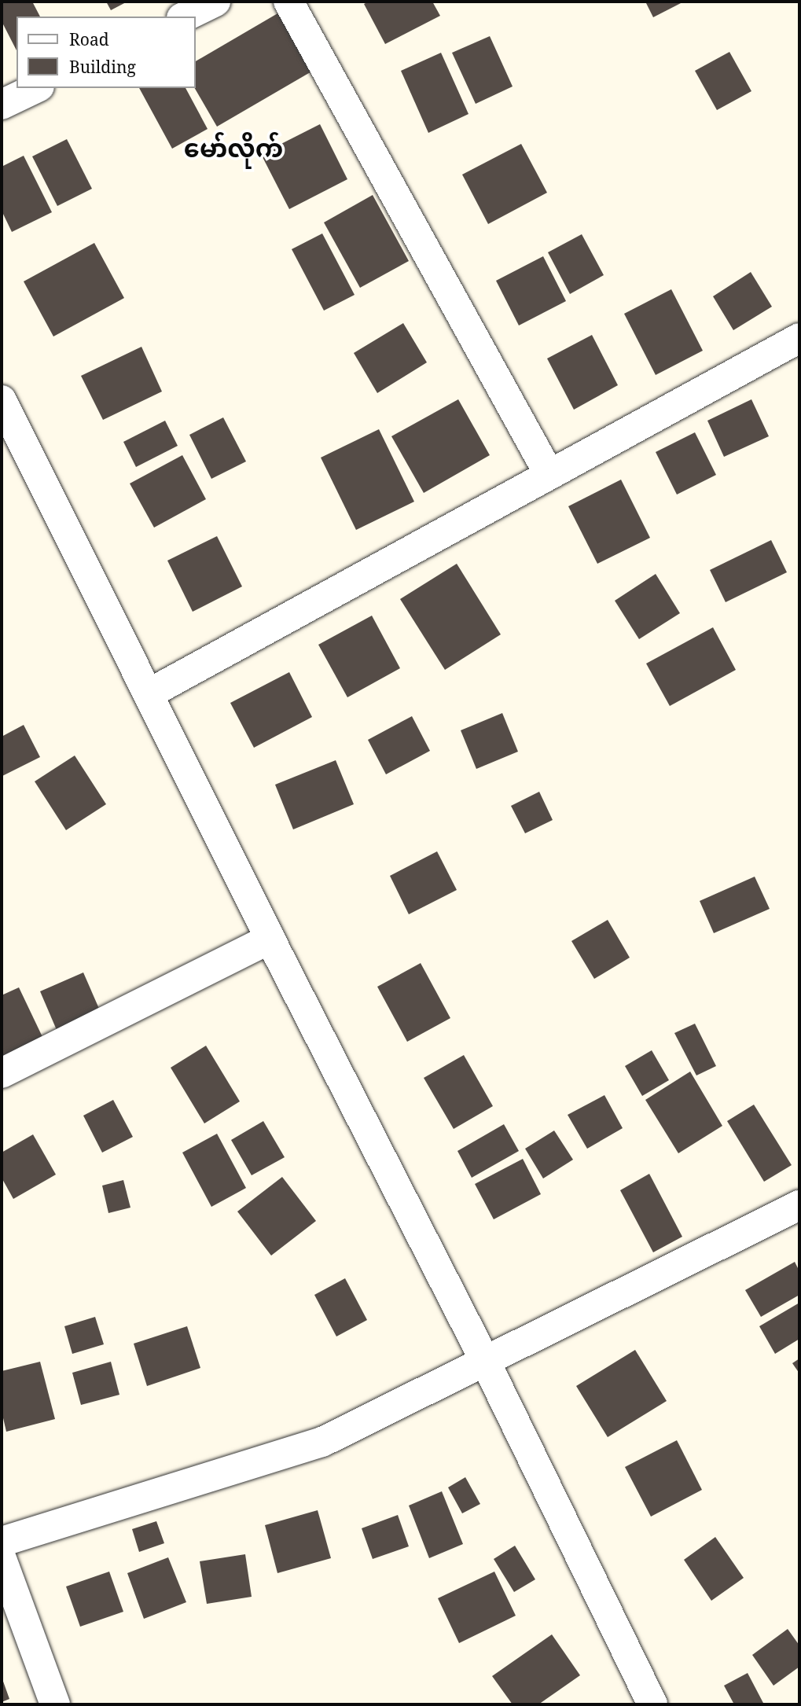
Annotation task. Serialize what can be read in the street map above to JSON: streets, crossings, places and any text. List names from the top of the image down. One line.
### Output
{"districts":["မော်လိုက်"],"legend":["Road","Building"]}
